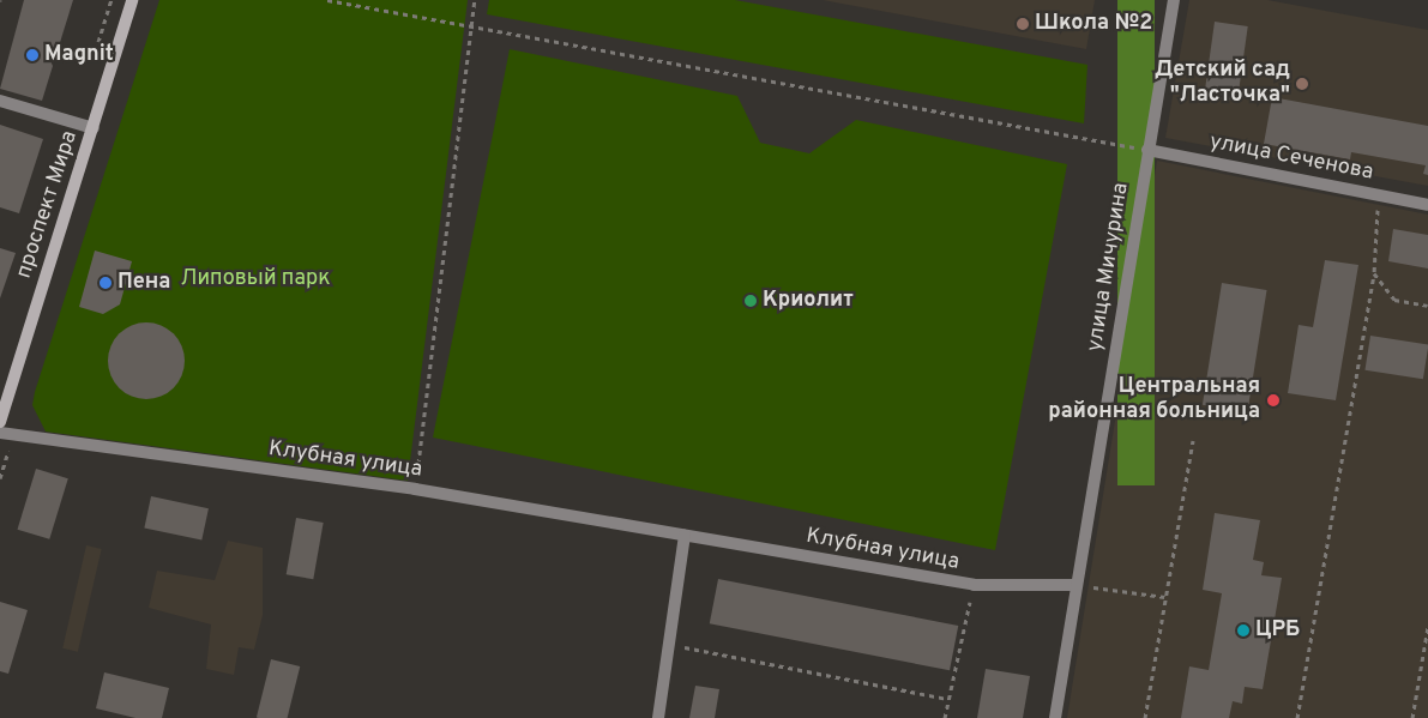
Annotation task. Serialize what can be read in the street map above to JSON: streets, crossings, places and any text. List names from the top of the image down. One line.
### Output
{"streets":{"main road":["проспект Мира"],"street":["улица Сеченова","улица Мичурина","Клубная улица"]},"crossings":[["улица Сеченова","улица Мичурина"],["улица Мичурина","Клубная улица"]],"parks":["Липовый парк"],"places":["Школа №2","Magnit","Детский сад \"Ласточка\"","Пена","Криолит","Центральная районная больница","ЦРБ"]}
